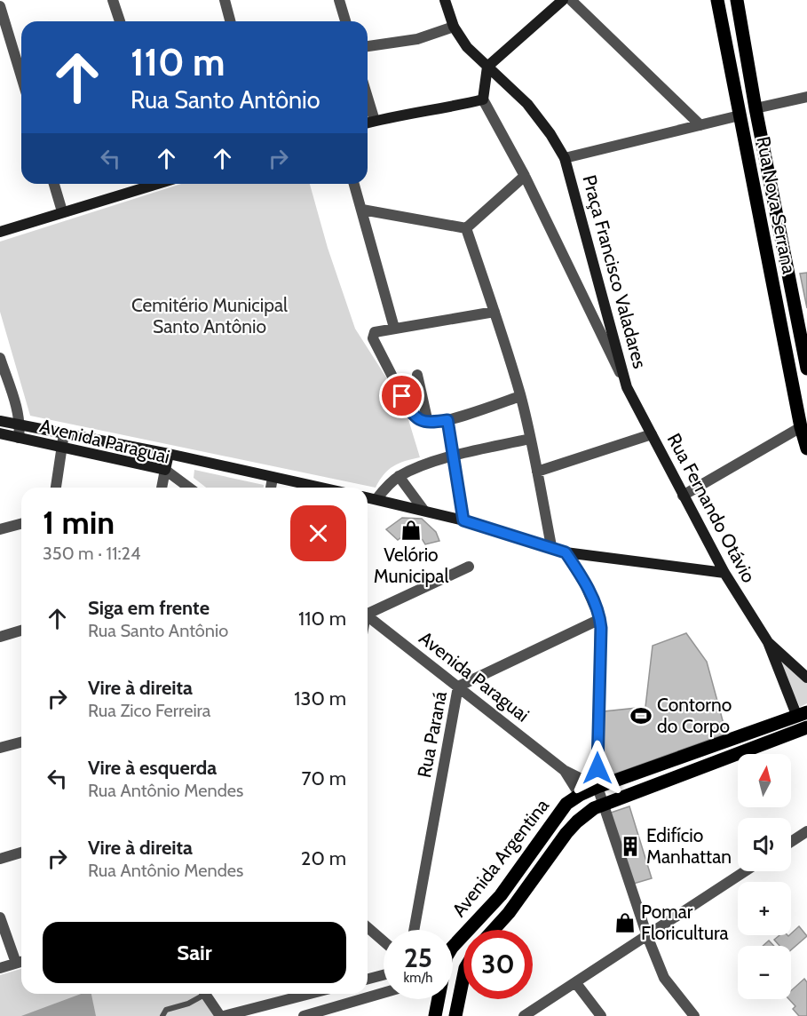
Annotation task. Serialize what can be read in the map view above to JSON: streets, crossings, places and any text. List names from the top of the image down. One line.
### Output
{"streets":{"main road":["Rua Nova Serrana","Avenida Argentina"],"street":["Praça Francisco Valadares","Avenida Paraguai","Rua Fernando Otávio","Rua Paraná"]},"crossings":[["Praça Francisco Valadares","Rua Fernando Otávio"],["Avenida Paraguai","Rua Paraná"],["Avenida Paraguai","Avenida Argentina"]],"parks":["Cemitério Municipal Santo Antônio"],"places":{"shop":["Velório Municipal","Pomar Floricultura"],"sports":["Contorno do Corpo"],"building":["Edifício Manhattan"]},"north":"top","page":{"turn":["110 m","Rua Santo Antônio"],"heading":["1 min","350 m · 11:24"],"list":[{"name":"Siga em frente","note":"Rua Santo Antônio","value":"110 m"},{"name":"Vire à direita","note":"Rua Zico Ferreira","value":"130 m"},{"name":"Vire à esquerda","note":"Rua Antônio Mendes","value":"70 m"},{"name":"Vire à direita","note":"Rua Antônio Mendes","value":"20 m"}],"map_buttons":["+","−"],"buttons":"Sair","speed":"25 km/h","limit":"30"}}
